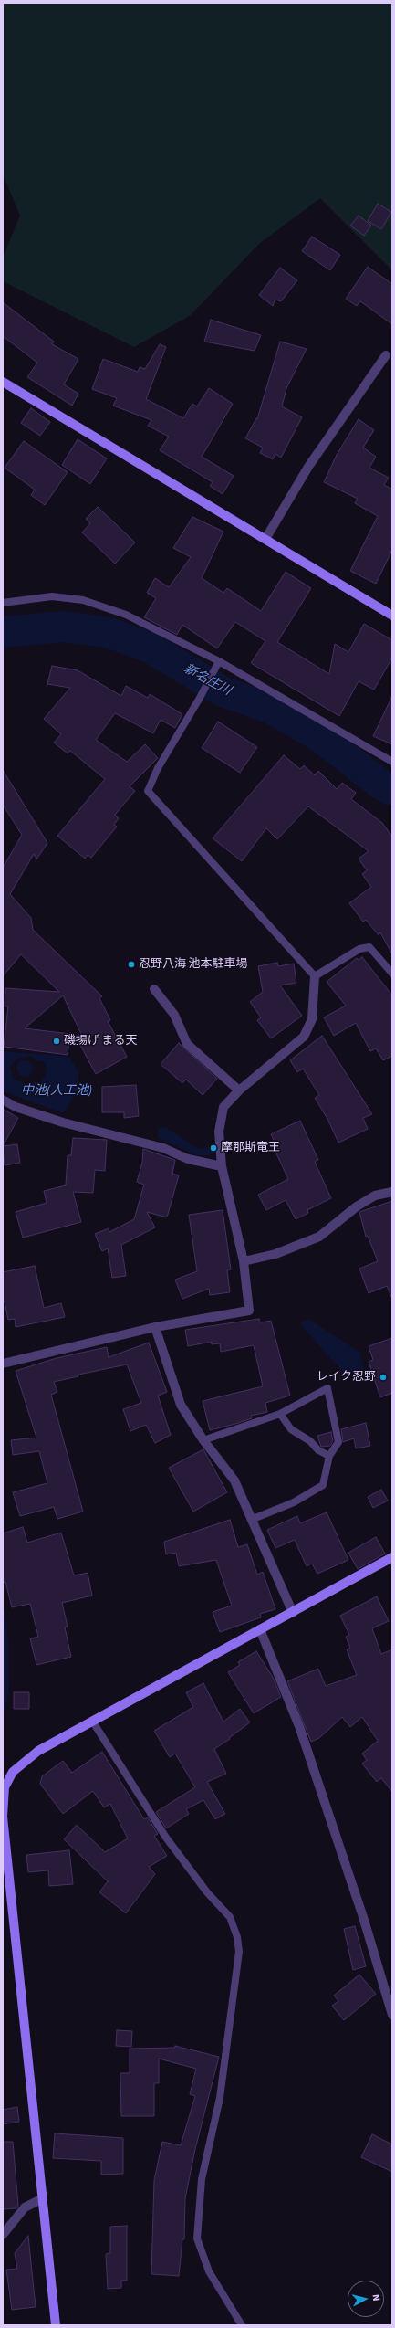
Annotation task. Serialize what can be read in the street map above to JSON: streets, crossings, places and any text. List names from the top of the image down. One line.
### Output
{"water":["新名庄川","中池(人工池)"],"places":["忍野八海 池本駐車場","磯揚げ まる天","摩那斯竜王","レイク忍野"],"north":"right"}
